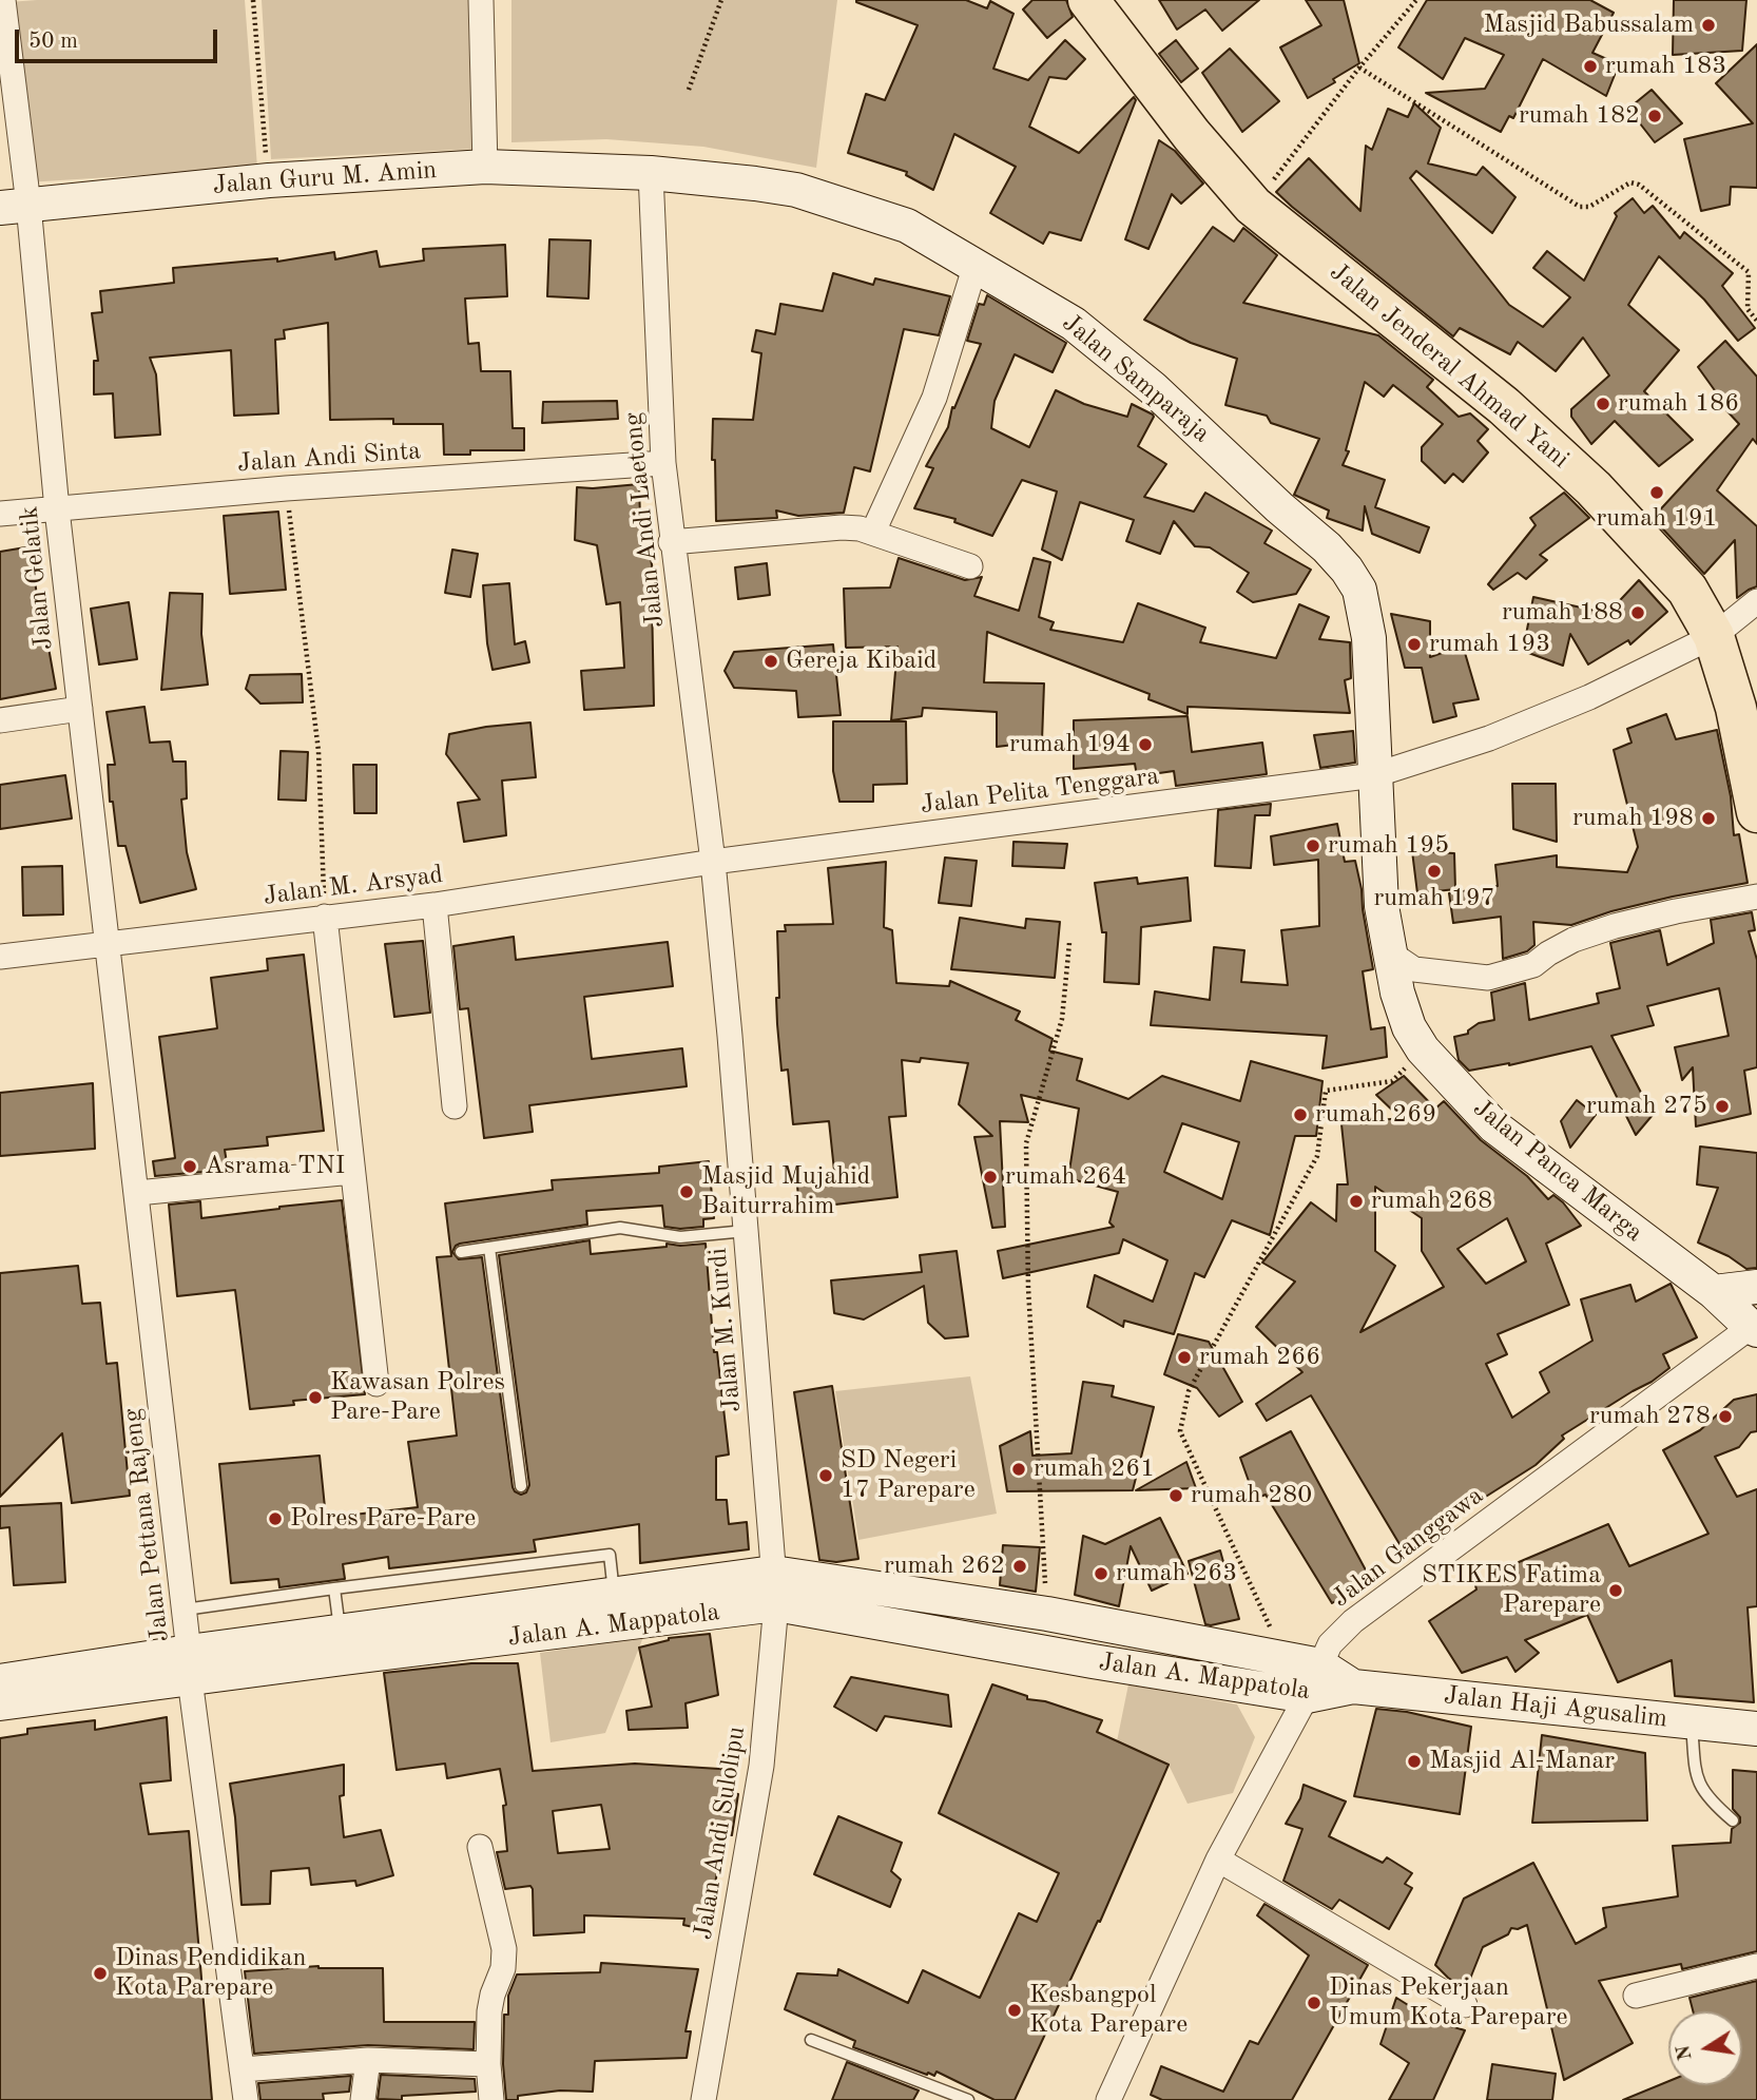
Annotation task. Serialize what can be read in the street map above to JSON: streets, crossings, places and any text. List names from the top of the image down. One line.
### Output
{"streets":{"highway":["Jalan Jenderal Ahmad Yani"],"street":["Jalan Guru M. Amin","Jalan Samparaja","Jalan Andi Sinta","Jalan Andi Laetong","Jalan Gelatik","Jalan Pelita Tenggara","Jalan M. Arsyad","Jalan Panca Marga","Jalan M. Kurdi","Jalan Pettana Rajeng","Jalan Ganggawa","Jalan A. Mappatola","Jalan Haji Agusalim","Jalan Andi Sulolipu"]},"crossings":[["Jalan Guru M. Amin","Jalan Samparaja"],["Jalan Guru M. Amin","Jalan Andi Laetong"],["Jalan Guru M. Amin","Jalan Gelatik"],["Jalan Jenderal Ahmad Yani","Jalan Pelita Tenggara"],["Jalan Samparaja","Jalan Andi Laetong"],["Jalan Samparaja","Jalan Pelita Tenggara"],["Jalan Samparaja","Jalan Panca Marga"],["Jalan Andi Sinta","Jalan Andi Laetong"],["Jalan Andi Sinta","Jalan Gelatik"],["Jalan Andi Laetong","Jalan Pelita Tenggara"],["Jalan Andi Laetong","Jalan M. Arsyad"],["Jalan Andi Laetong","Jalan M. Kurdi"],["Jalan Gelatik","Jalan M. Arsyad"],["Jalan Gelatik","Jalan Pettana Rajeng"],["Jalan Pelita Tenggara","Jalan M. Arsyad"],["Jalan Pelita Tenggara","Jalan Panca Marga"],["Jalan Pelita Tenggara","Jalan M. Kurdi"],["Jalan M. Arsyad","Jalan M. Kurdi"],["Jalan M. Arsyad","Jalan Pettana Rajeng"],["Jalan Panca Marga","Jalan Ganggawa"],["Jalan M. Kurdi","Jalan A. Mappatola"],["Jalan M. Kurdi","Jalan Andi Sulolipu"],["Jalan Pettana Rajeng","Jalan A. Mappatola"],["Jalan Ganggawa","Jalan A. Mappatola"],["Jalan A. Mappatola","Jalan Haji Agusalim"],["Jalan A. Mappatola","Jalan Andi Sulolipu"]],"places":["Masjid Babussalam","rumah 183","rumah 182","rumah 186","rumah 191","rumah 188","rumah 193","Gereja Kibaid","rumah 194","rumah 198","rumah 195","rumah 197","rumah 275","rumah 269","Asrama TNI","rumah 264","Masjid Mujahid Baiturrahim","rumah 268","rumah 266","Kawasan Polres Pare-Pare","rumah 278","rumah 261","SD Negeri 17 Parepare","rumah 280","Polres Pare-Pare","rumah 262","rumah 263","STIKES Fatima Parepare","Masjid Al-Manar","Dinas Pendidikan Kota Parepare","Dinas Pekerjaan Umum Kota Parepare","Kesbangpol Kota Parepare"],"scale_bar":"50 m","north":"left"}
